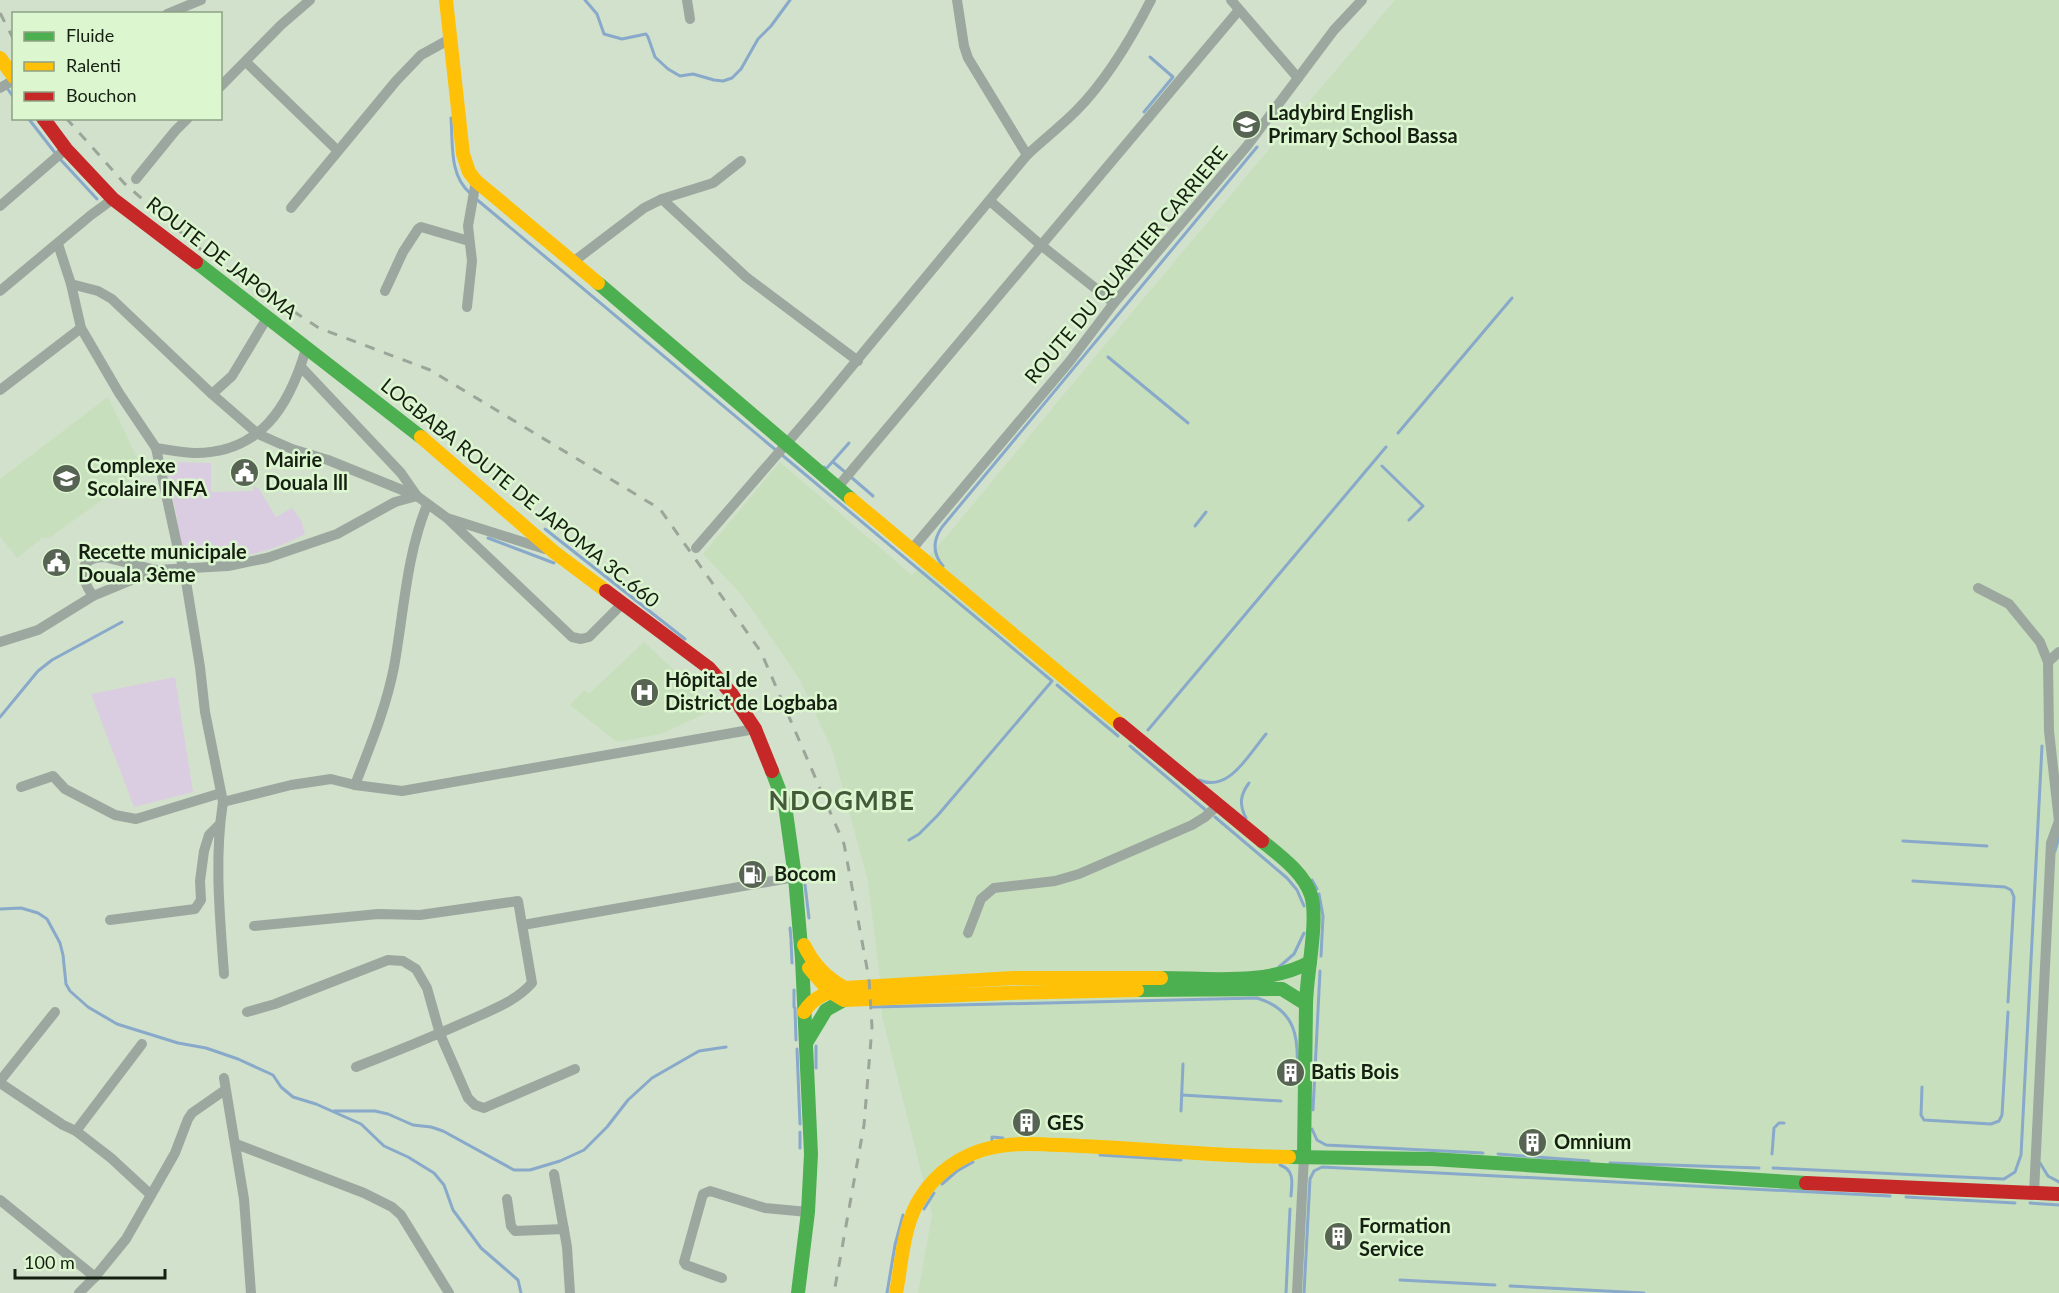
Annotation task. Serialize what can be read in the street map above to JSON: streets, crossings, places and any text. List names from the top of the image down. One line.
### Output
{"streets":{"main road":["ROUTE DE JAPOMA","LOGBABA ROUTE DE JAPOMA 3C.660"],"street":["ROUTE DU QUARTIER CARRIERE"]},"crossings":[["ROUTE DE JAPOMA","LOGBABA ROUTE DE JAPOMA 3C.660"]],"districts":["NDOGMBE"],"places":{"school or university":["Ladybird English Primary School Bassa","Complexe Scolaire INFA"],"public building":["Mairie Douala lll","Recette municipale Douala 3ème"],"hospital":["Hôpital de District de Logbaba"],"fuel station":["Bocom"],"building":["Batis Bois","GES","Omnium","Formation Service"]},"legend":["Fluide","Ralenti","Bouchon"],"scale_bar":"100 m"}
